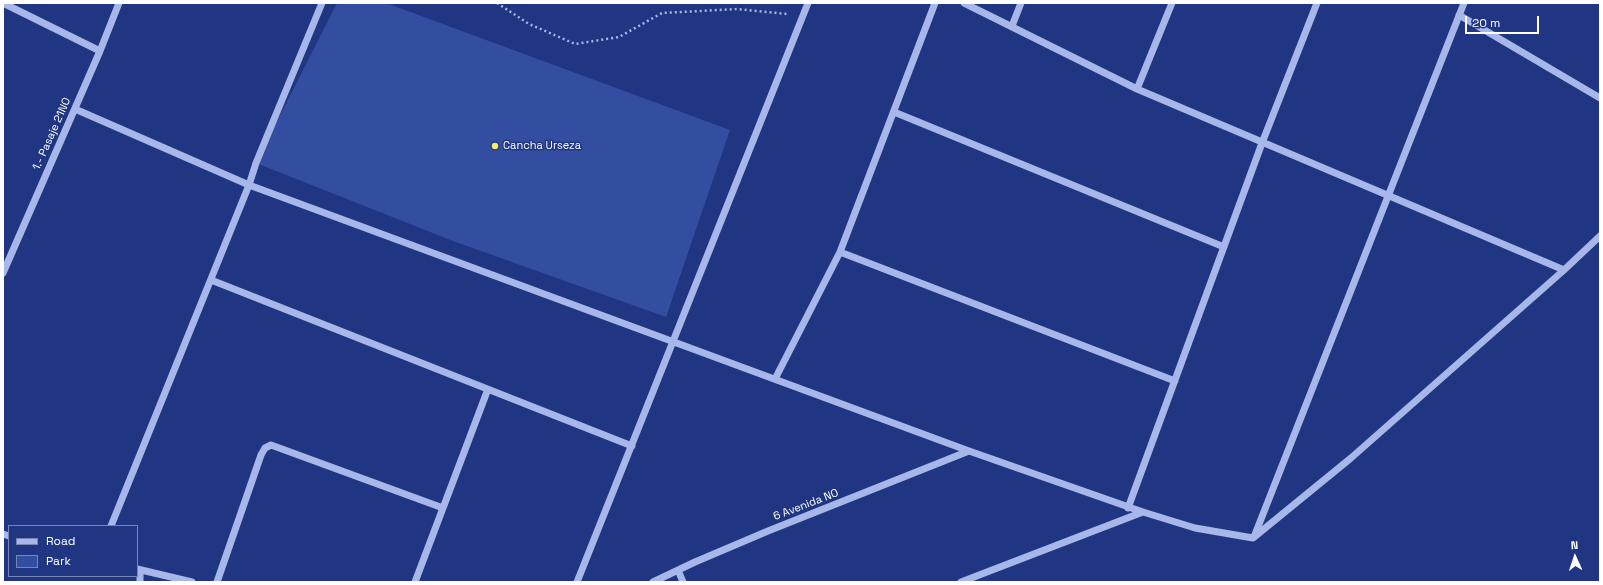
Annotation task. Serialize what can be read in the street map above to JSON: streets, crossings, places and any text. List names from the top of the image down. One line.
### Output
{"streets":{"street":["1.- Pasaje 21NO","6 Avenida NO"]},"places":["Cancha Urseza"],"legend":["Road","Park"],"scale_bar":"20 m","north":"top"}
